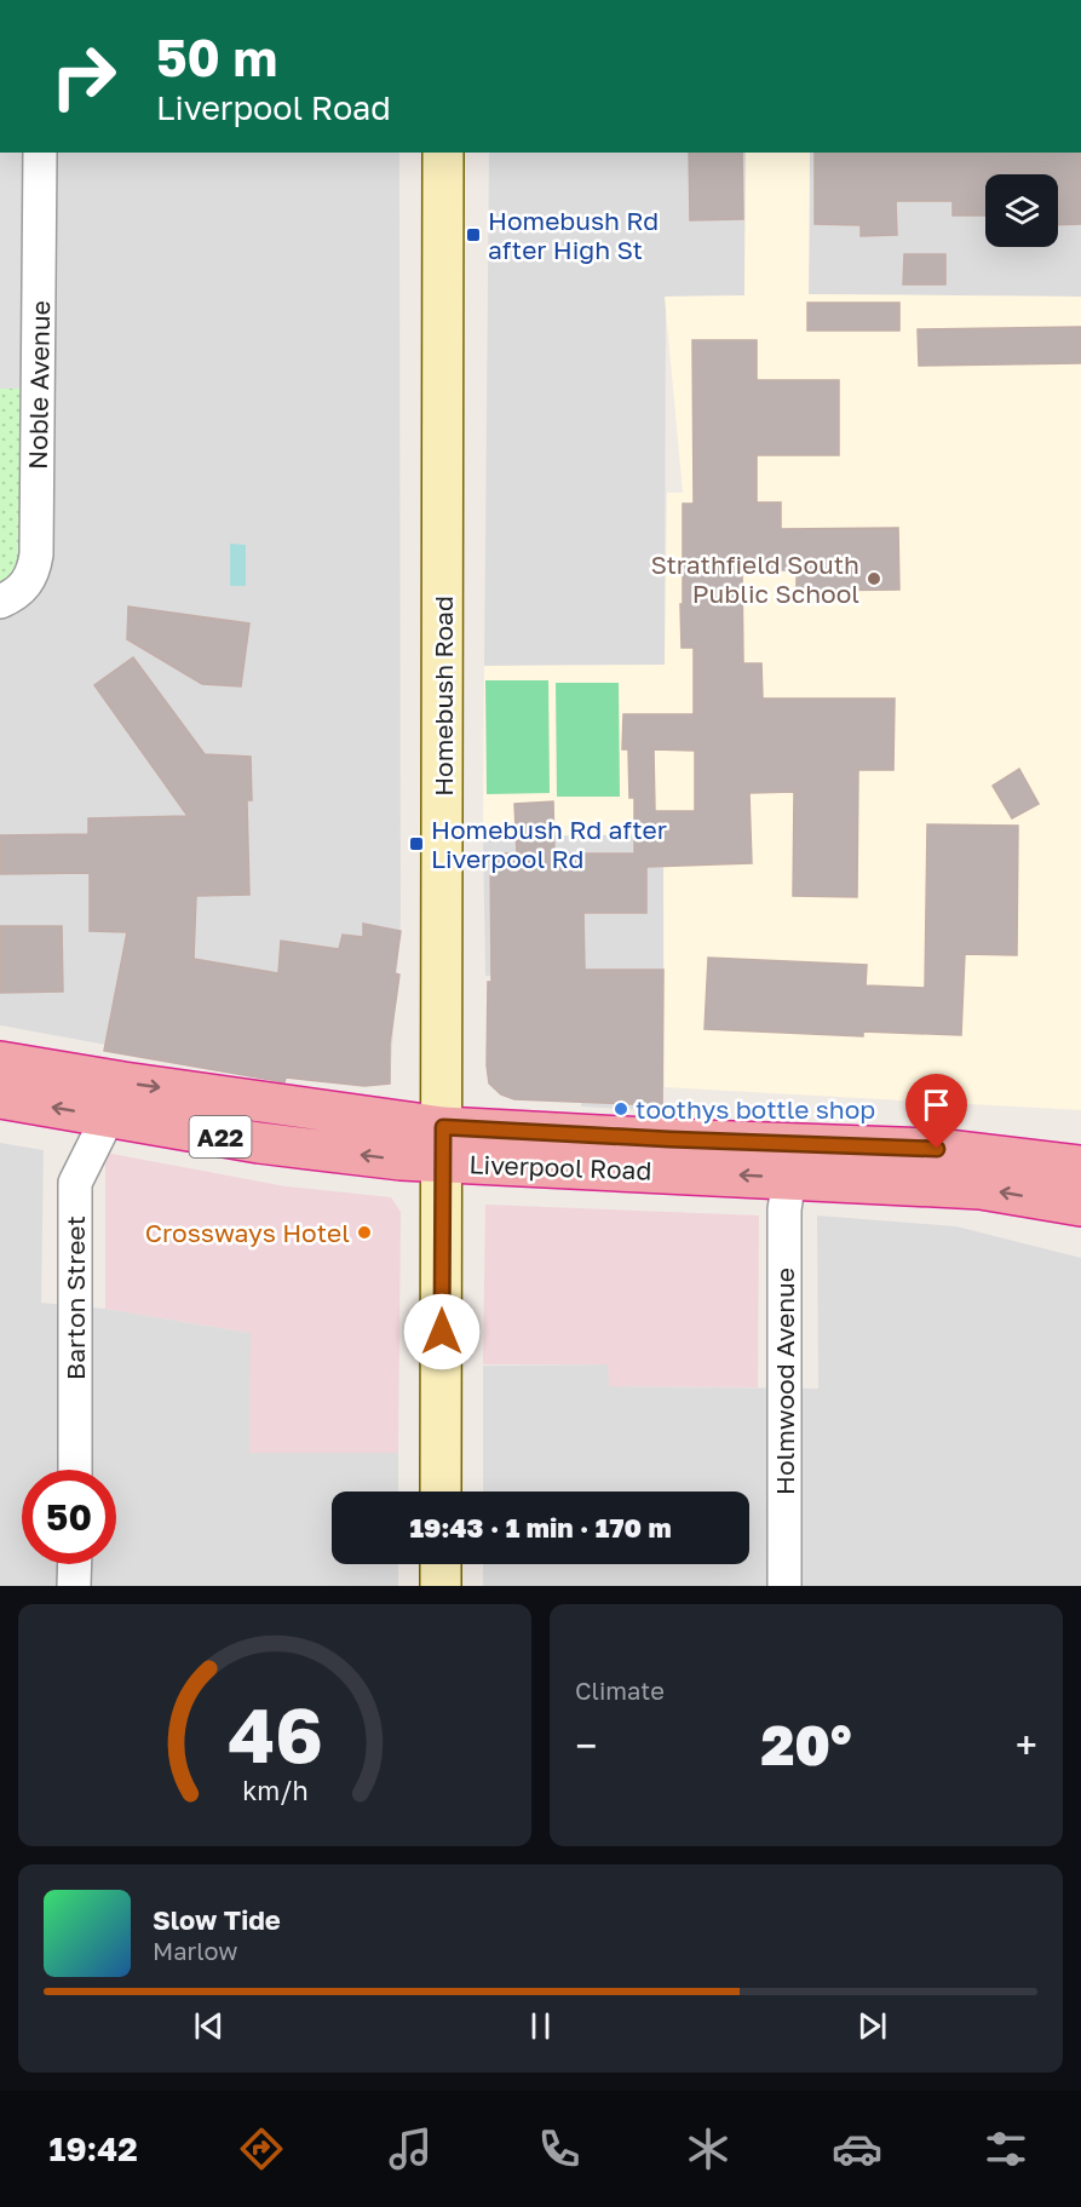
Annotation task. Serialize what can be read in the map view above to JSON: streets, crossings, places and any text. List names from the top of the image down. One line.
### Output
{"streets":{"highway":["A22","Liverpool Road"],"main road":["Homebush Road"],"street":["Noble Avenue","Barton Street","Holmwood Avenue"]},"crossings":[["Homebush Road","Liverpool Road"],["Liverpool Road","Barton Street"],["Liverpool Road","Holmwood Avenue"]],"places":{"transit":["Homebush Rd after High St","Homebush Rd after Liverpool Rd"],"other":["Strathfield South Public School","toothys bottle shop","Crossways Hotel"]},"page":{"turn":["50 m","Liverpool Road"],"limit":"50","trip":"19:43 · 1 min · 170 m","tile":"Climate","heat":["−","20°","+"],"song":["Slow Tide","Marlow"],"tabs":"19:42","gauge":["46","km/h"]}}
